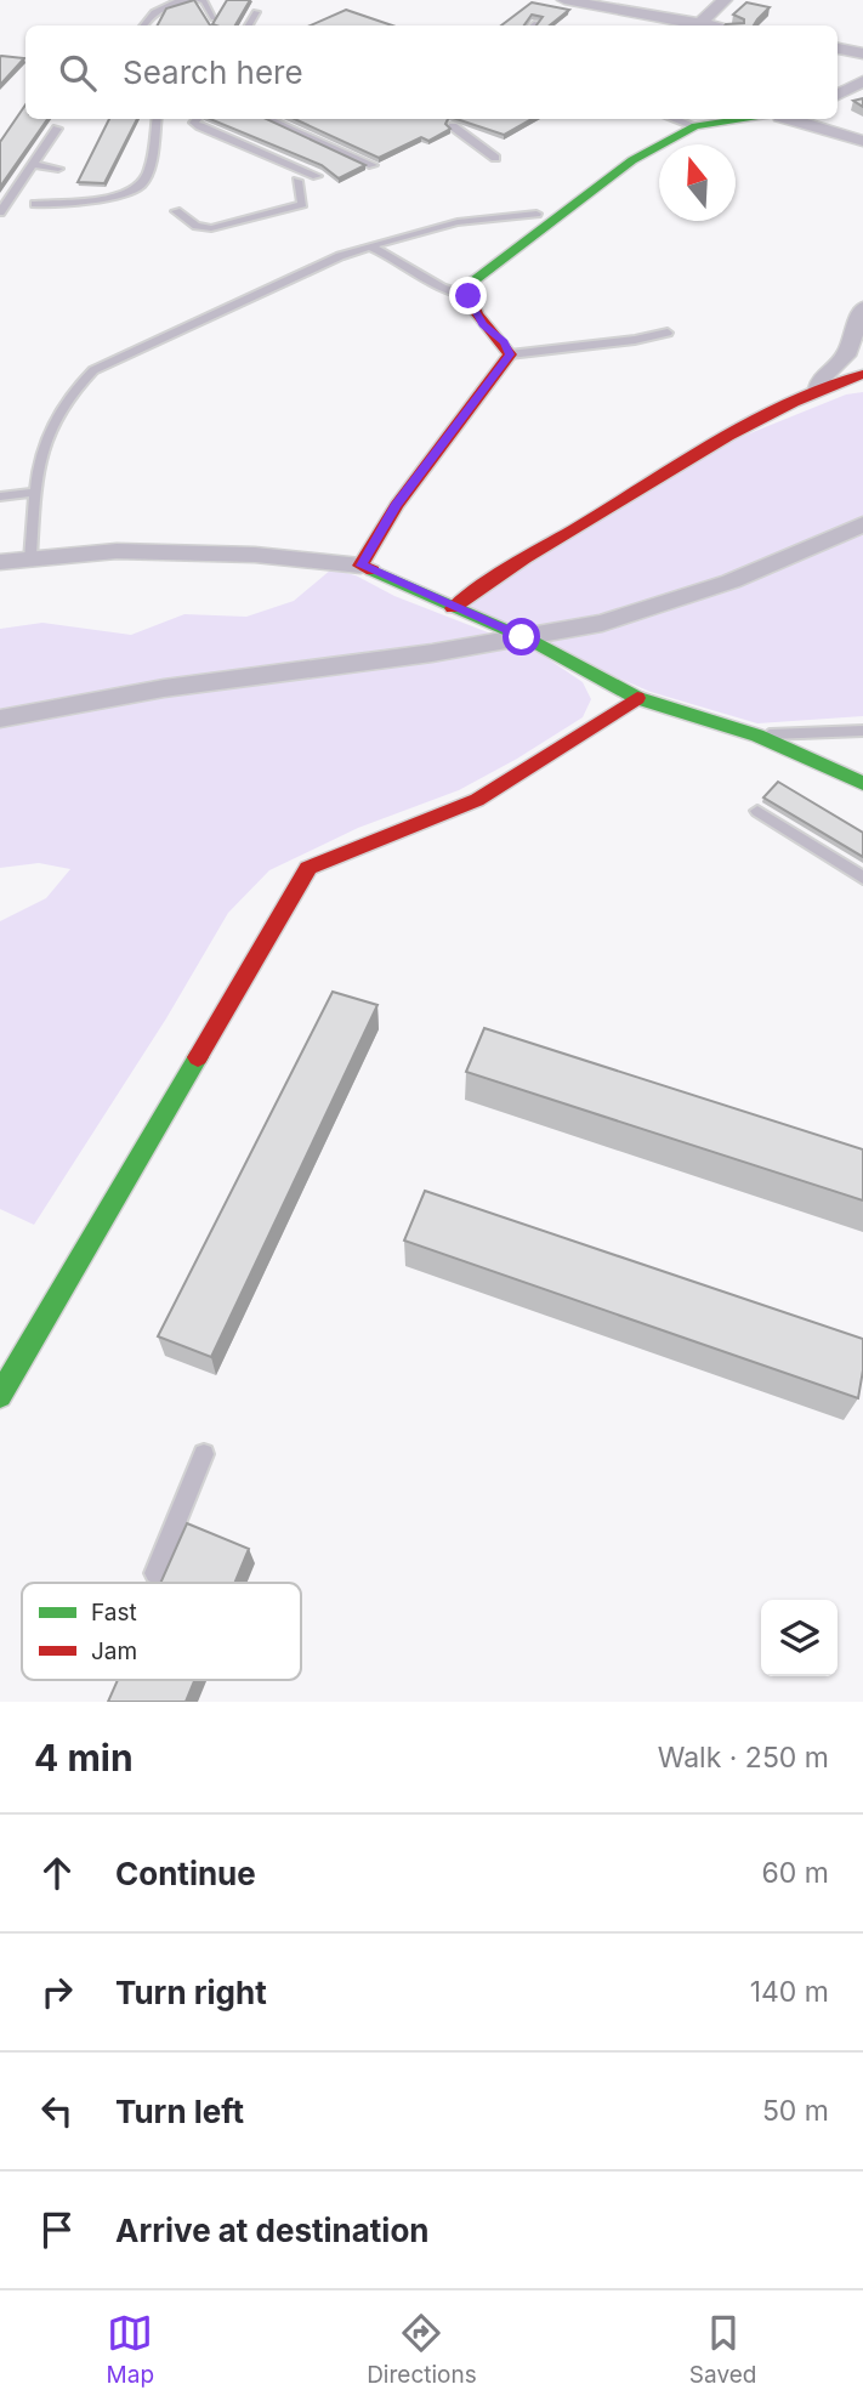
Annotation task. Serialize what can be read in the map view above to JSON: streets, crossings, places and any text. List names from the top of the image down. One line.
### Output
{"legend":["Fast","Jam"],"north":"top","page":{"search":"Search here","heading":["4 min","Walk · 250 m"],"list":[["Continue","60 m"],["Turn right","140 m"],["Turn left","50 m"],"Arrive at destination"],"nav":["Map","Directions","Saved"]}}
